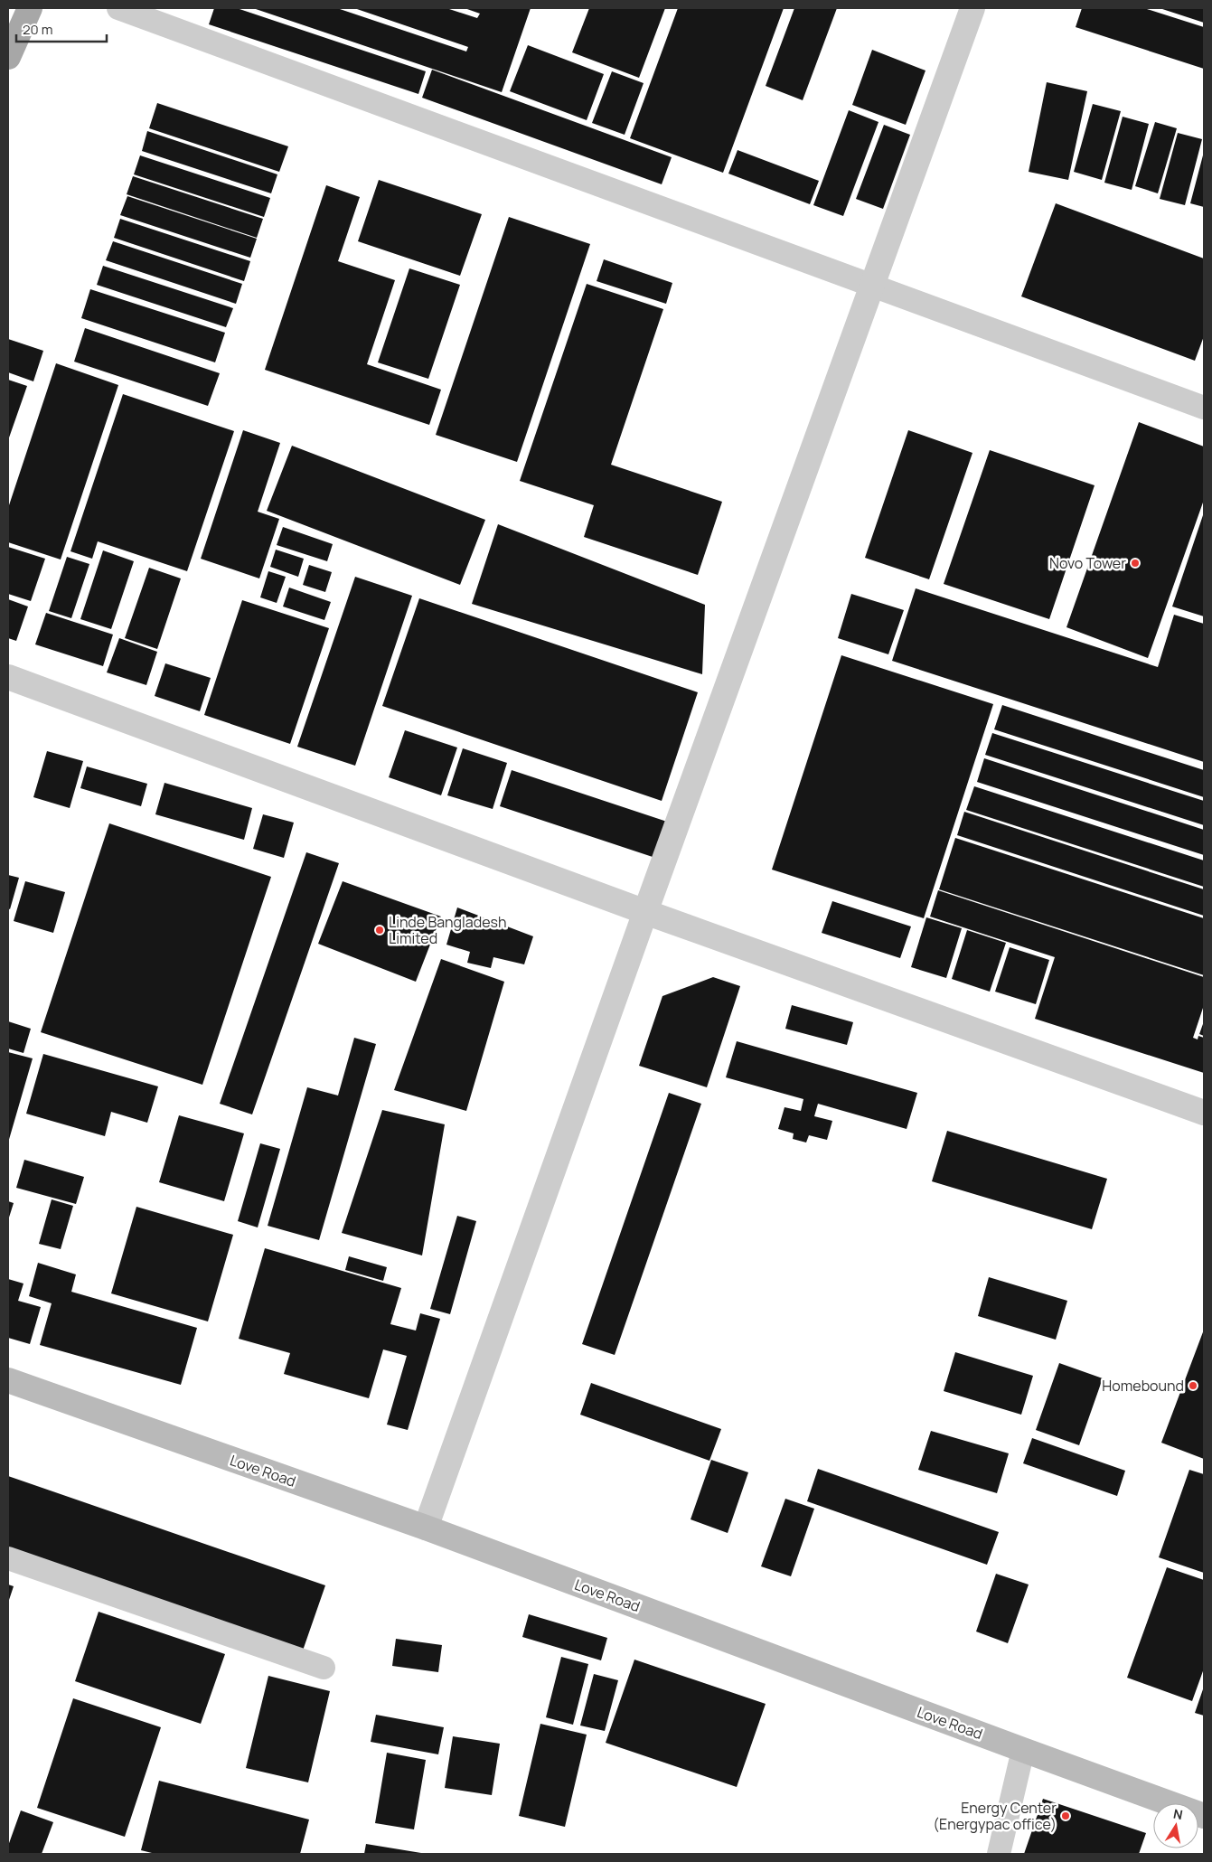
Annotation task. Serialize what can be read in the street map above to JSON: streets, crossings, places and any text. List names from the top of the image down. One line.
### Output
{"streets":{"main road":["Love Road"]},"places":["Novo Tower","Linde Bangladesh Limited","Homebound","Energy Center (Energypac office)"],"scale_bar":"20 m","north":"top"}
